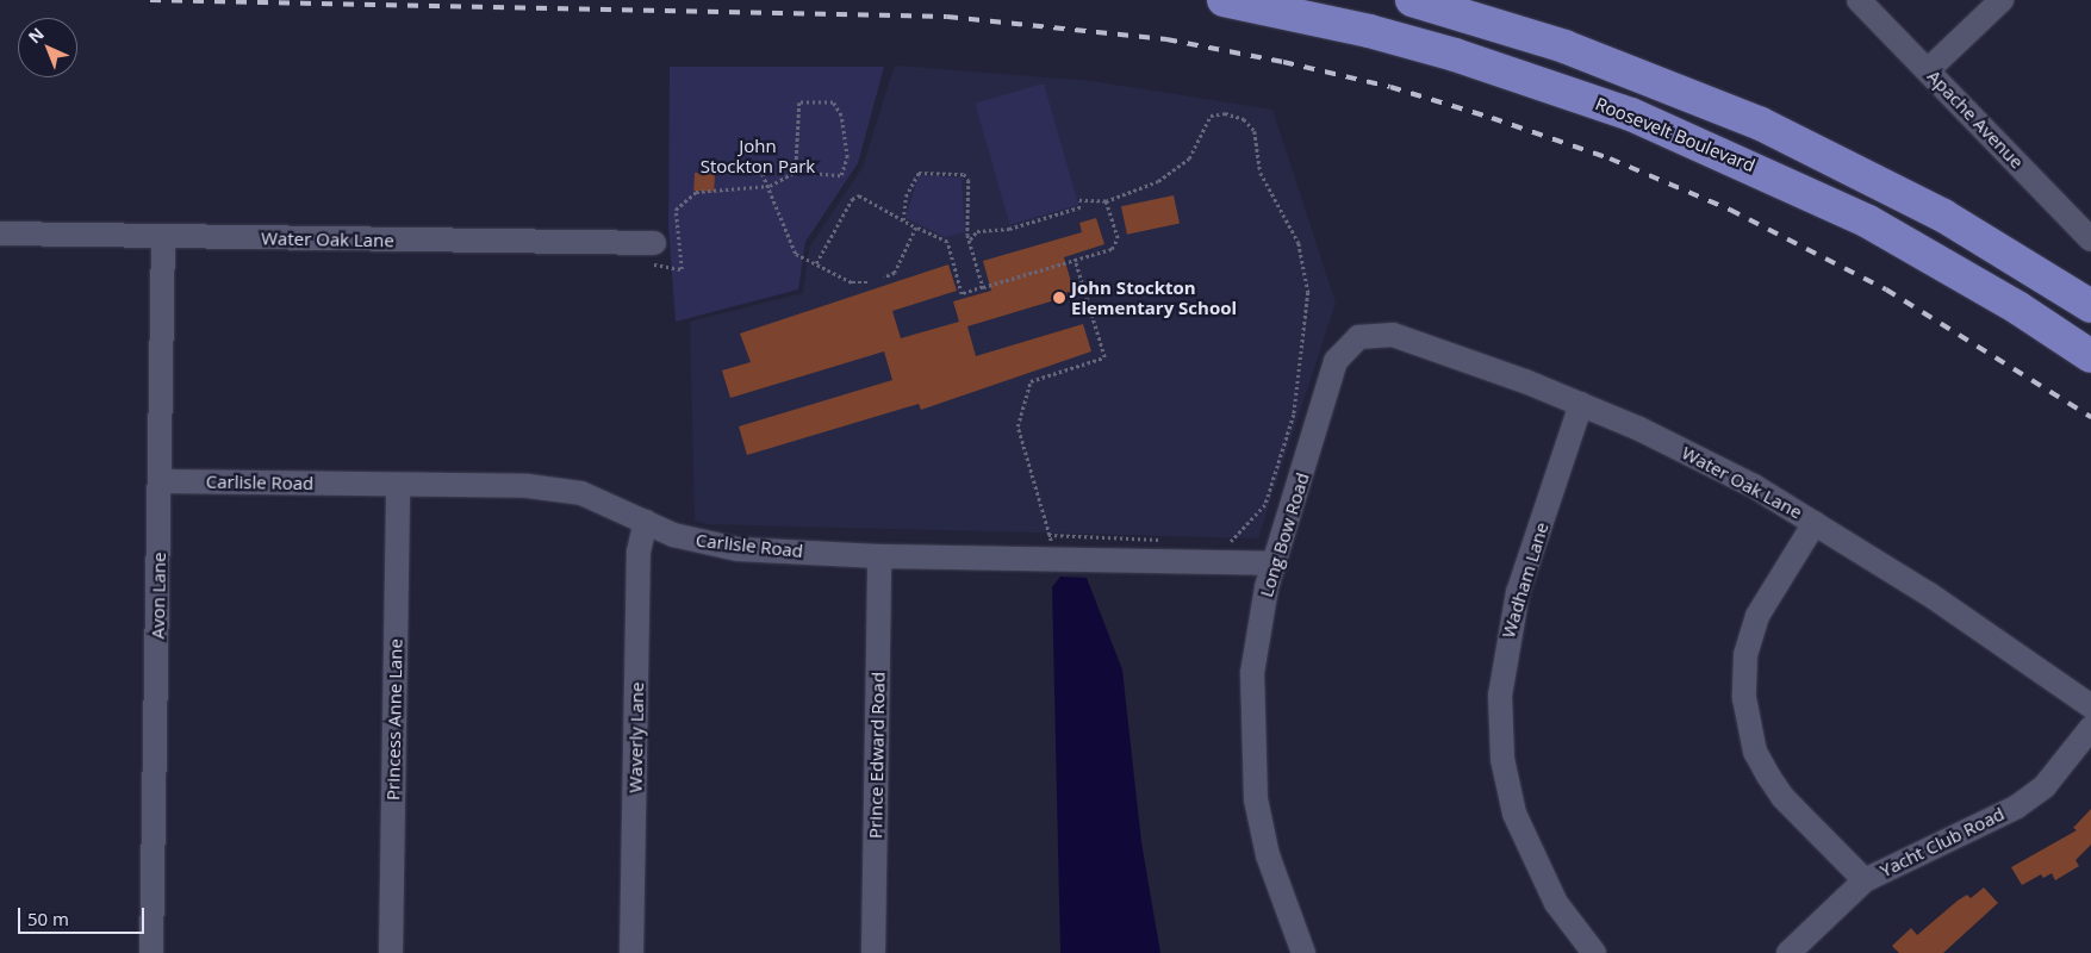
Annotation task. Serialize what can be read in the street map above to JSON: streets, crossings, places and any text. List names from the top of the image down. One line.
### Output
{"streets":{"highway":["Roosevelt Boulevard"],"street":["Apache Avenue","Water Oak Lane","Carlisle Road","Long Bow Road","Wadham Lane","Avon Lane","Princess Anne Lane","Waverly Lane","Prince Edward Road","Yacht Club Road"]},"crossings":[["Water Oak Lane","Long Bow Road"],["Water Oak Lane","Wadham Lane"],["Water Oak Lane","Avon Lane"],["Carlisle Road","Long Bow Road"],["Carlisle Road","Avon Lane"],["Carlisle Road","Princess Anne Lane"],["Carlisle Road","Waverly Lane"],["Carlisle Road","Prince Edward Road"]],"parks":["John Stockton Park"],"places":["John Stockton Elementary School"],"scale_bar":"50 m","north":"top left"}
